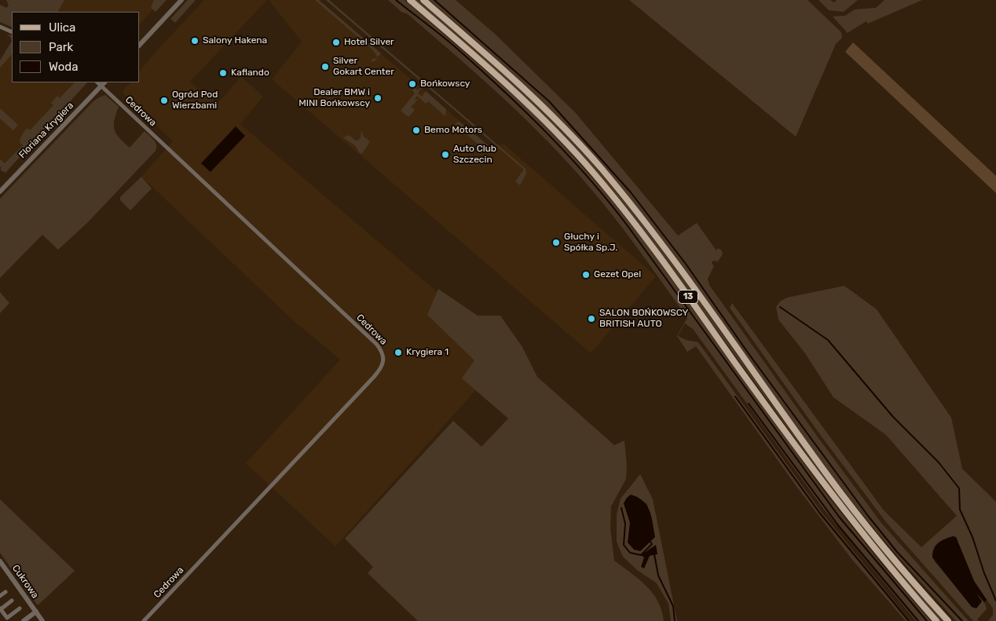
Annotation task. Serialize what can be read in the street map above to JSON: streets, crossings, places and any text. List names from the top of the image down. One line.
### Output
{"streets":{"main road":["13"],"street":["Cedrowa","Floriana Krygiera","Cukrowa"]},"crossings":[["Cedrowa","Floriana Krygiera"]],"places":["Salony Hakena","Hotel Silver","Silver Gokart Center","Kaflando","Bońkowscy","Dealer BMW i MINI Bońkowscy","Ogród Pod Wierzbami","Bemo Motors","Auto Club Szczecin","Głuchy i Spółka Sp.J.","Gezet Opel","SALON BOŃKOWSCY BRITISH AUTO","Krygiera 1"],"legend":["Ulica","Park","Woda"]}
